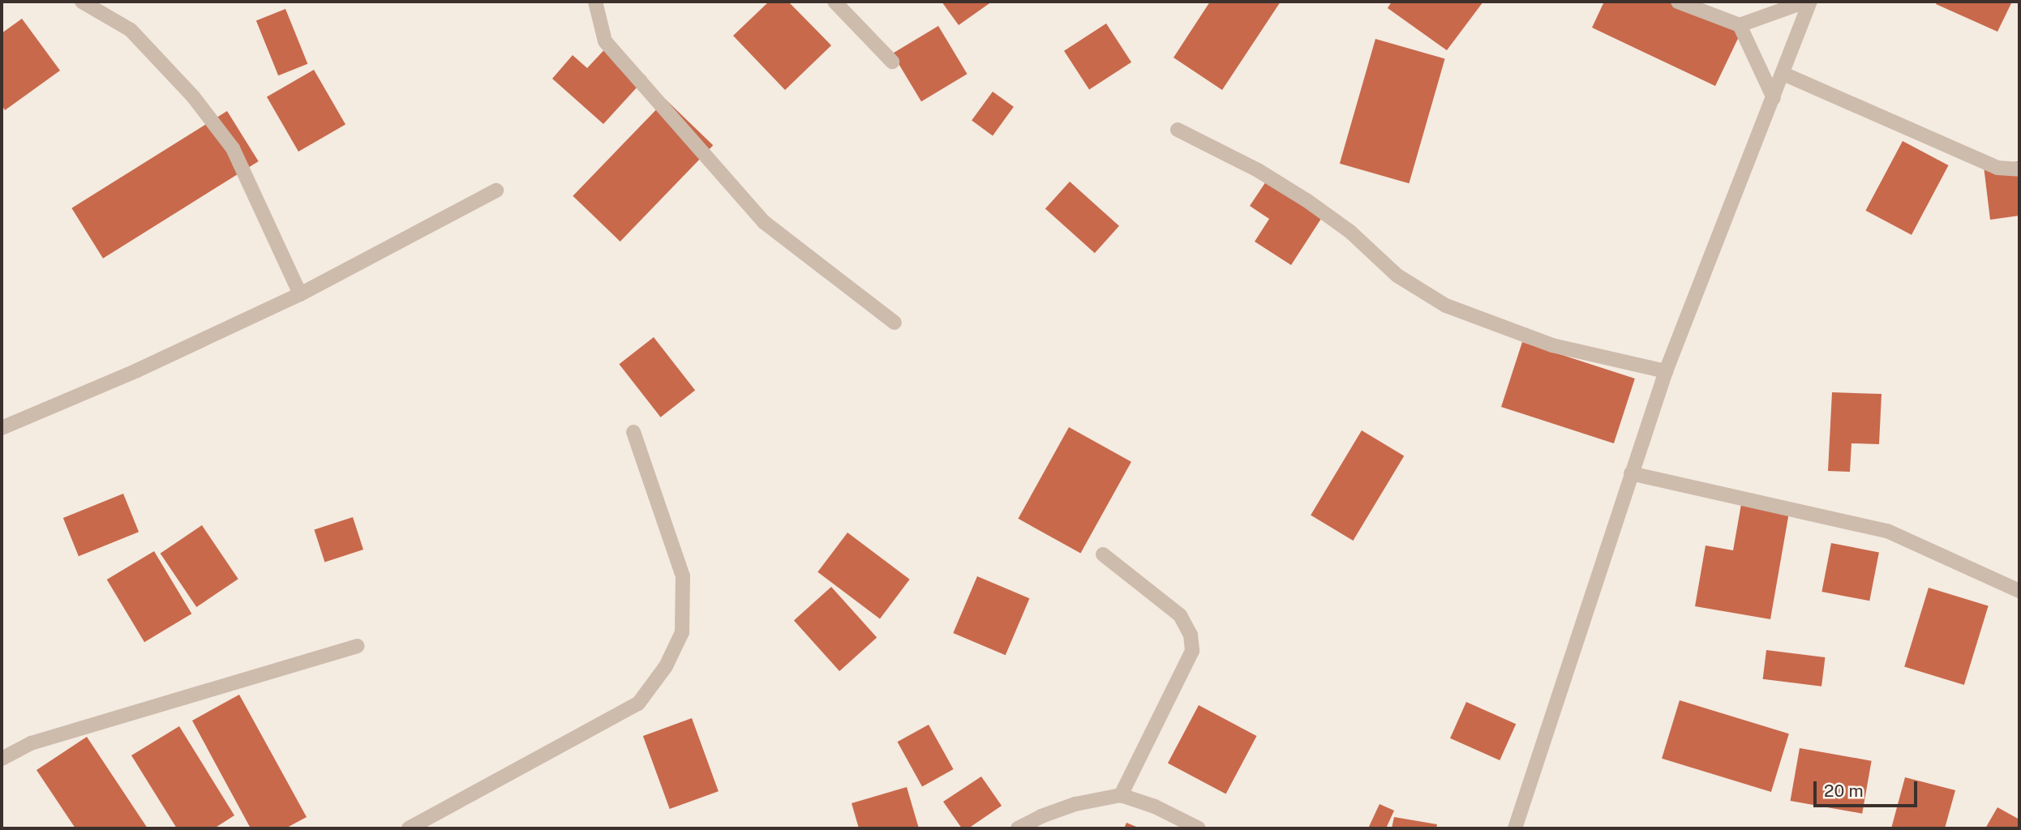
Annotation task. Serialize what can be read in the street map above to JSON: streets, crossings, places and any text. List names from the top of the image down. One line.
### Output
{"scale_bar":"20 m"}
